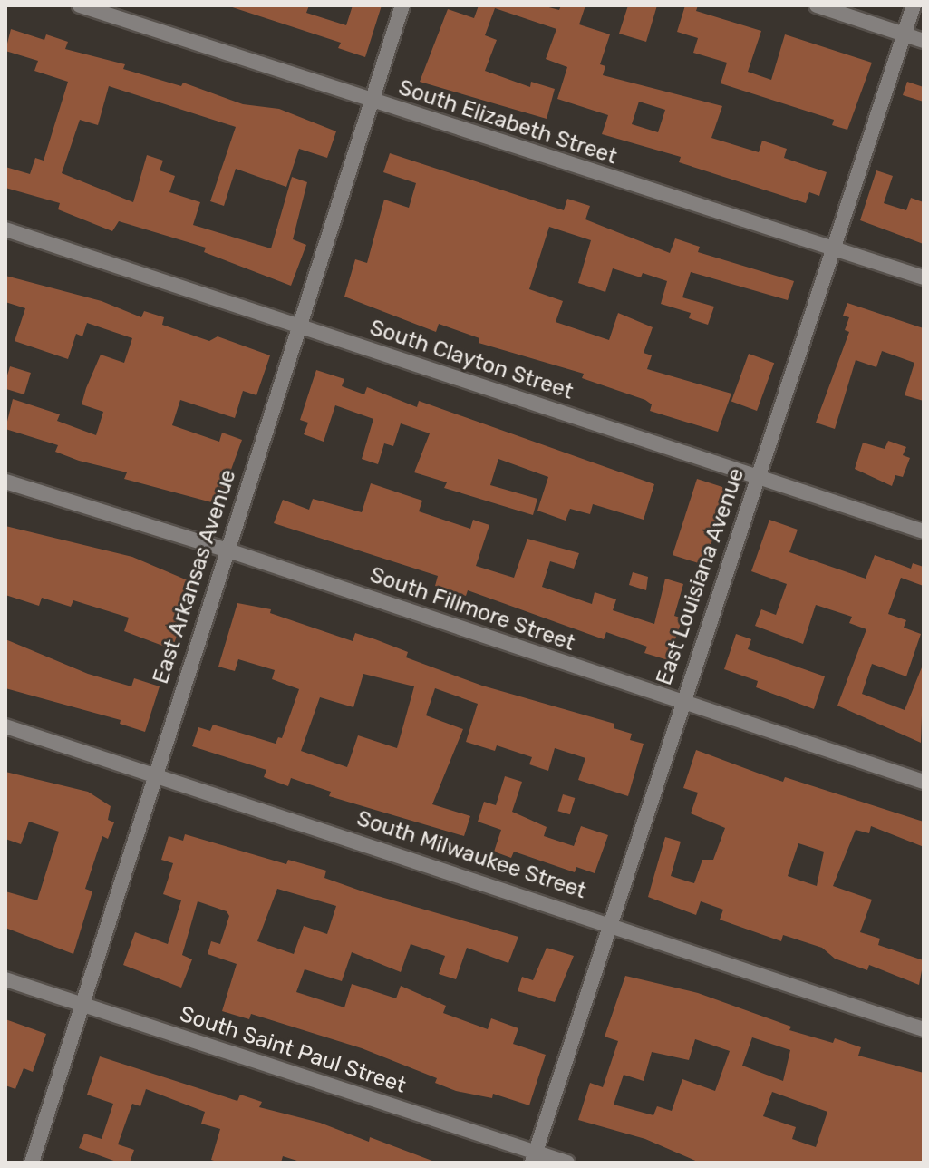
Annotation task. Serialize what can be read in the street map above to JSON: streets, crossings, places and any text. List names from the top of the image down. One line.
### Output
{"streets":{"street":["South Elizabeth Street","South Clayton Street","East Arkansas Avenue","East Louisiana Avenue","South Fillmore Street","South Milwaukee Street","South Saint Paul Street"]},"crossings":[["South Elizabeth Street","East Arkansas Avenue"],["South Elizabeth Street","East Louisiana Avenue"],["South Clayton Street","East Arkansas Avenue"],["South Clayton Street","East Louisiana Avenue"],["East Arkansas Avenue","South Fillmore Street"],["East Arkansas Avenue","South Milwaukee Street"],["East Arkansas Avenue","South Saint Paul Street"],["East Louisiana Avenue","South Fillmore Street"],["East Louisiana Avenue","South Milwaukee Street"],["East Louisiana Avenue","South Saint Paul Street"]]}
